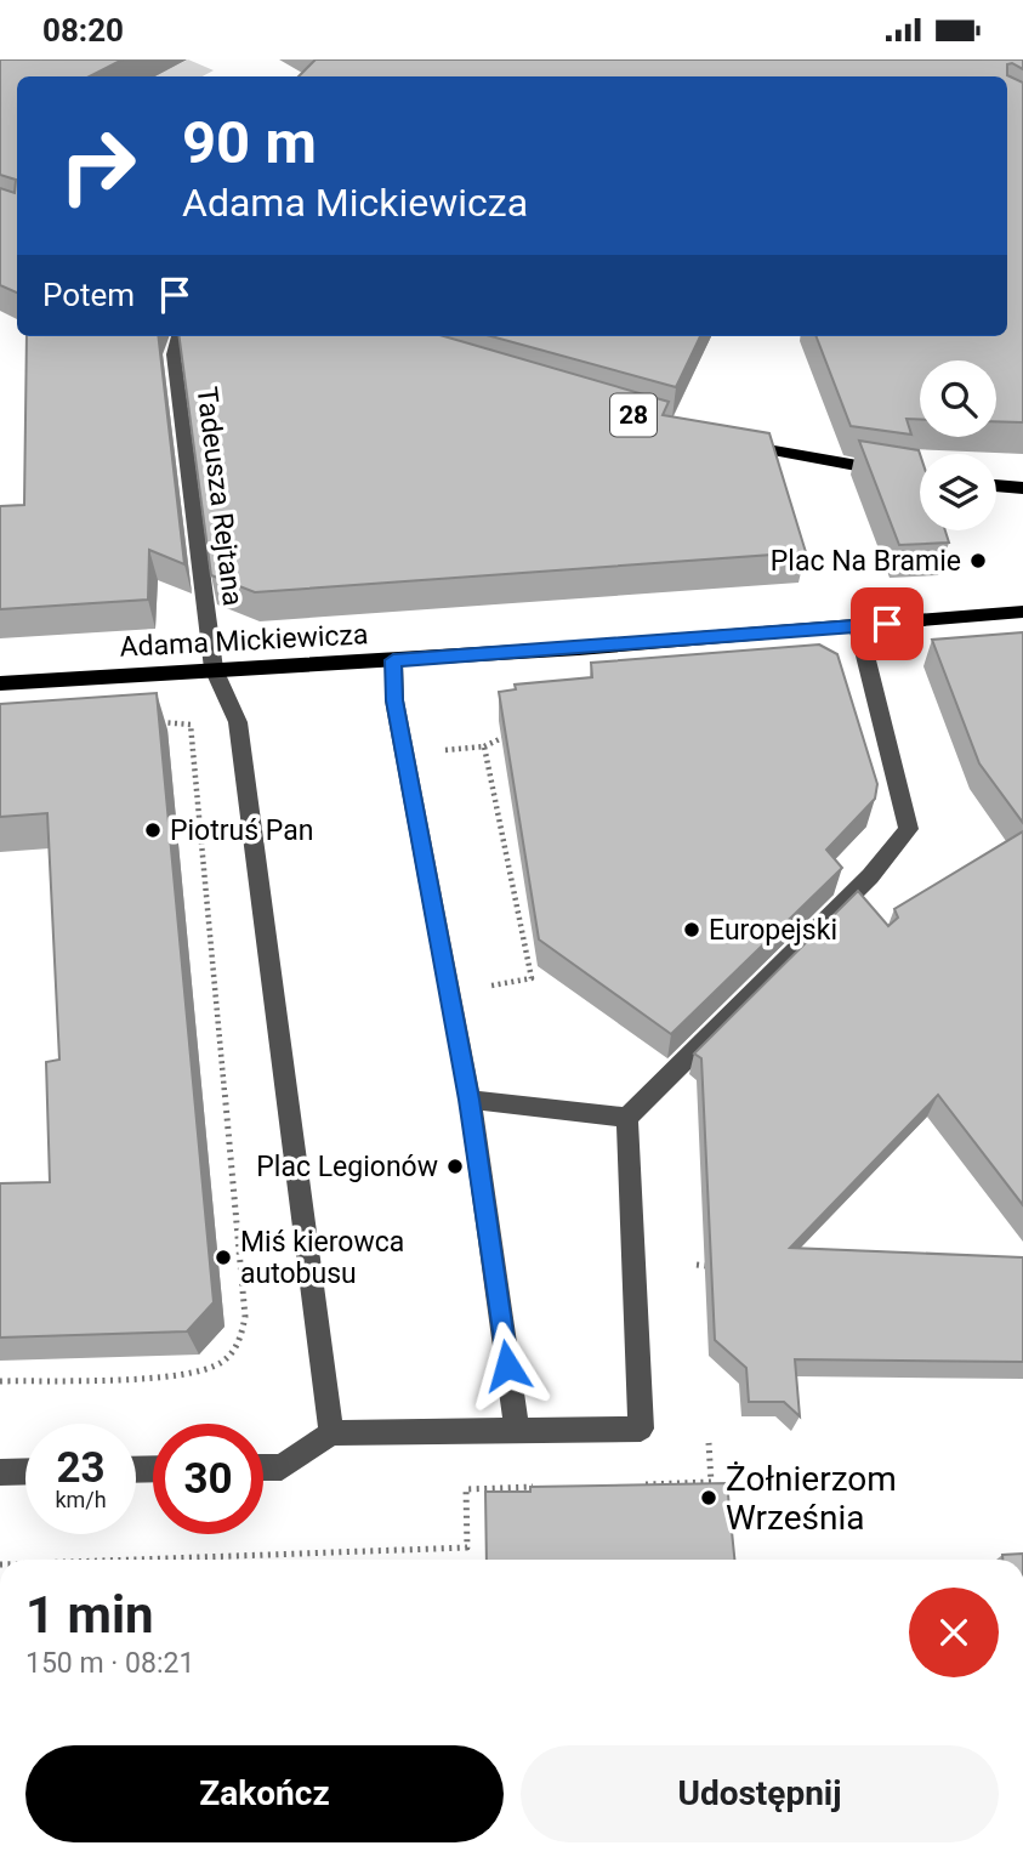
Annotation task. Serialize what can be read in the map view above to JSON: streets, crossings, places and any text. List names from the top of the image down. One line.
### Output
{"streets":{"main road":["Adama Mickiewicza"],"street":["Tadeusza Rejtana"]},"crossings":[["Tadeusza Rejtana","Adama Mickiewicza"]],"places":["Plac Na Bramie","Piotruś Pan","Europejski","Plac Legionów","Miś kierowca autobusu","Żołnierzom Września"],"page":{"status":"08:20","turn":["90 m","Adama Mickiewicza"],"then":"Potem","speed":"23 km/h","limit":"30","heading":["1 min","150 m · 08:21"],"buttons":["Zakończ","Udostępnij"]}}
